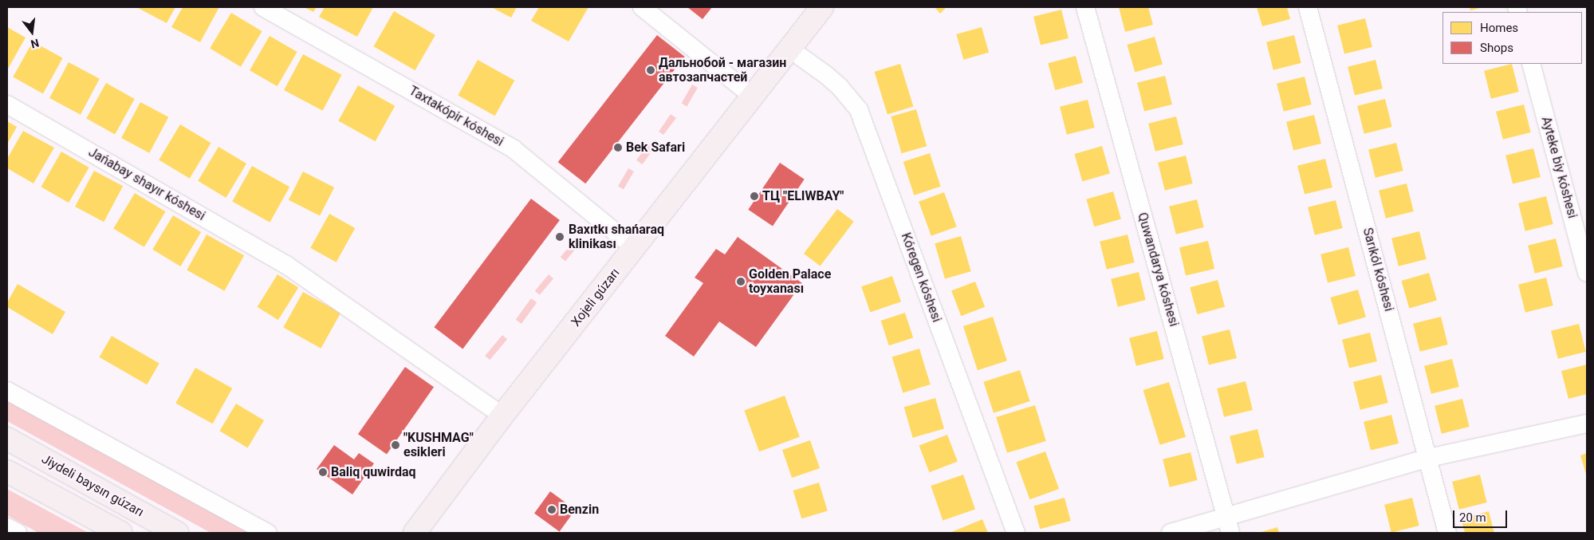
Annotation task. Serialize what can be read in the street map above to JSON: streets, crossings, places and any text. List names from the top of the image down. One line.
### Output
{"streets":{"main road":["Xojeli gúzarı","Jiydeli baysın gúzarı"],"street":["Taxtakópir kóshesi","Ayteke biy kóshesi","Jańabay shayır kóshesi","Quwandarya kóshesi","Sarıkól kóshesi","Kóregen kóshesi"]},"crossings":[["Taxtakópir kóshesi","Xojeli gúzarı"],["Jańabay shayır kóshesi","Xojeli gúzarı"],["Kóregen kóshesi","Xojeli gúzarı"]],"places":["Дальнобой - магазин автозапчастей","Bek Safari","ТЦ \"ELIWBAY\"","Baxıtkı shańaraq klinikası","Golden Palace toyxanası","\"KUSHMAG\" esikleri","Baliq quwirdaq","Benzin"],"legend":["Homes","Shops"],"scale_bar":"20 m","north":"bottom"}
